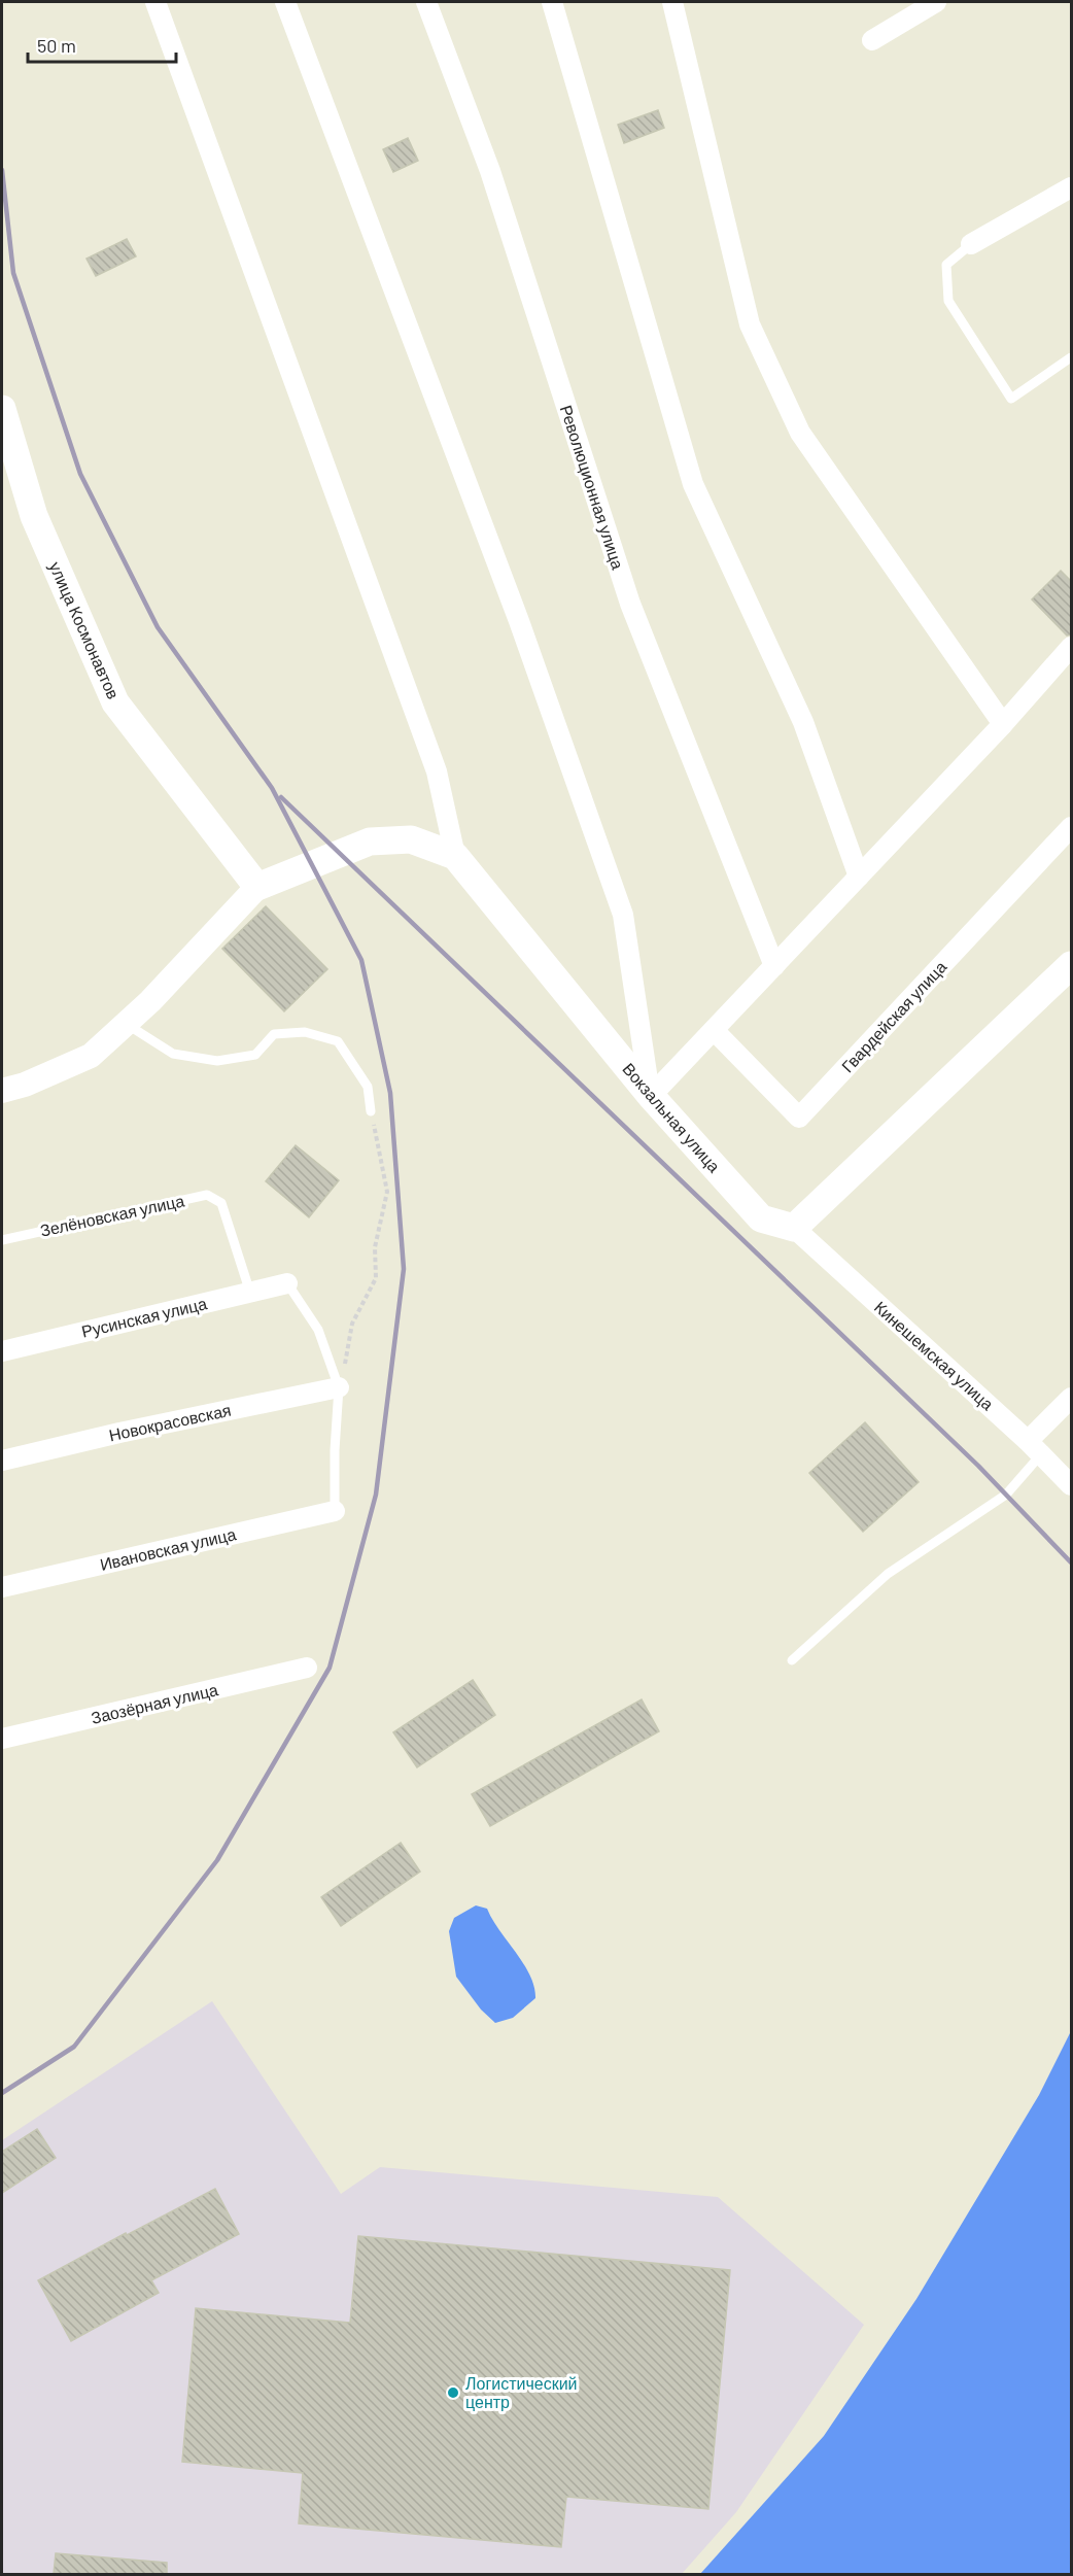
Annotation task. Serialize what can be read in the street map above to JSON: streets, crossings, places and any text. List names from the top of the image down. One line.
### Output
{"streets":{"main road":["улица Космонавтов","Вокзальная улица"],"street":["Революционная улица","Гвардейская улица","Русинская улица","Кинешемская улица","Новокрасовская","Ивановская улица","Заозёрная улица"],"lane":["Зелёновская улица"]},"crossings":[["Вокзальная улица","Кинешемская улица"],["Зелёновская улица","Русинская улица"]],"places":["Логистический центр"],"scale_bar":"50 m"}
